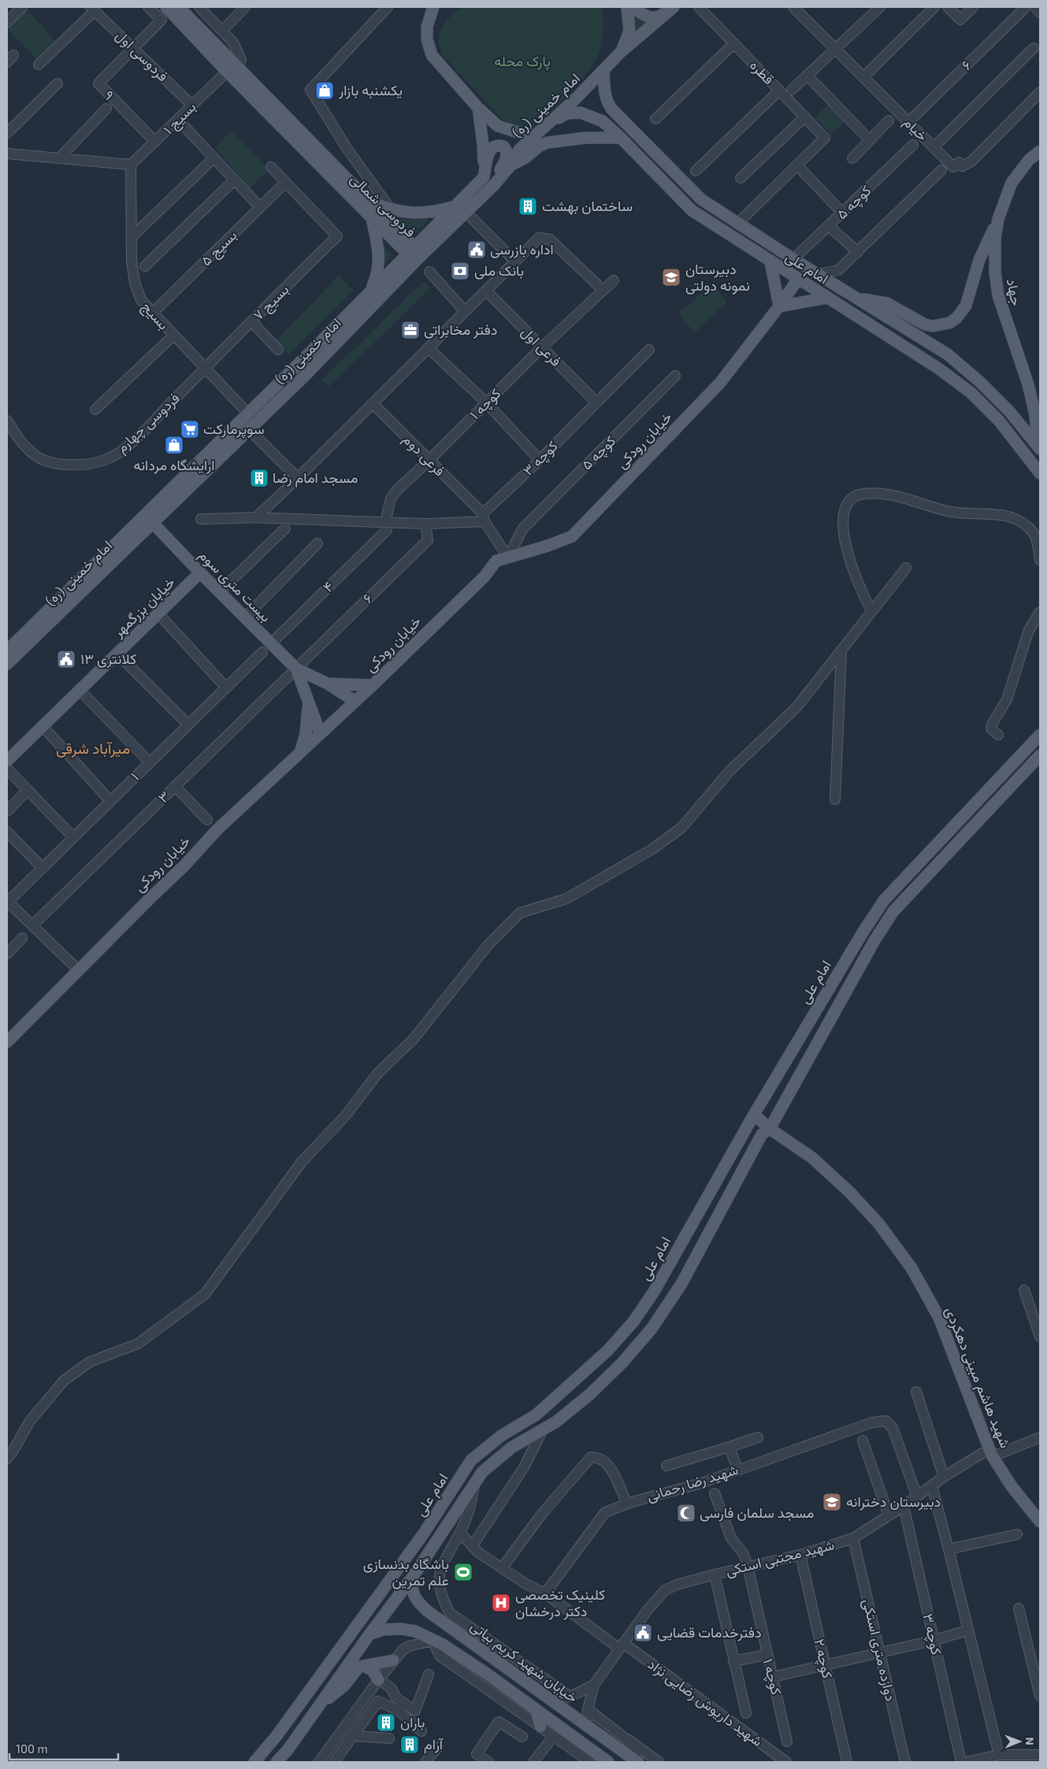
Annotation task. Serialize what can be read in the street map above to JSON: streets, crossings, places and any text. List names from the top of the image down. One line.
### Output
{"streets":{"main road":["امام خمینی (ره)","فردوسی شمالی","امام علی","جهاد","خیابان رودکی","بیست متری سوم","خیابان بزرگمهر","شهید هاشم مبینی دهکردی","خیابان شهید کریم بیاتی"],"street":["فردوسی اول","۶","قطره","۹","بسیج ۱","خیام","کوچه ۵","بسیج ۵","بسیج ۷","بسیج","فرعی اول","کوچه ۱","فردوسی چهارم","فرعی دوم","کوچه ۳","۴","۱","۳","شهید رضا رحمانی","شهید مجتبی استکی","دوازده متری استکی","کوچه ۲","شهید داریوش رضایی نژاد"]},"crossings":[["فردوسی اول","۹"],["فردوسی اول","بسیج ۱"],["۶","خیام"],["۶","بیست متری سوم"],["۶","۳"],["۹","بسیج ۱"],["امام خمینی (ره)","فردوسی شمالی"],["امام خمینی (ره)","امام علی"],["امام خمینی (ره)","بسیج"],["امام خمینی (ره)","بیست متری سوم"],["بسیج ۱","فردوسی شمالی"],["بسیج ۱","بسیج"],["کوچه ۵","امام علی"],["کوچه ۵","خیابان رودکی"],["بسیج ۵","بسیج ۷"],["بسیج ۵","بسیج"],["امام علی","جهاد"],["امام علی","خیابان رودکی"],["امام علی","شهید هاشم مبینی دهکردی"],["بسیج ۷","بسیج"],["بسیج ۷","فردوسی چهارم"],["بسیج","فردوسی چهارم"],["فرعی اول","کوچه ۱"],["فرعی اول","کوچه ۳"],["کوچه ۱","فرعی دوم"],["کوچه ۱","شهید مجتبی استکی"],["خیابان رودکی","بیست متری سوم"],["فرعی دوم","کوچه ۳"],["کوچه ۳","شهید مجتبی استکی"],["بیست متری سوم","۴"],["بیست متری سوم","خیابان بزرگمهر"],["بیست متری سوم","۱"],["بیست متری سوم","۳"],["۴","۱"],["شهید هاشم مبینی دهکردی","شهید مجتبی استکی"],["شهید رضا رحمانی","شهید مجتبی استکی"],["شهید مجتبی استکی","دوازده متری استکی"],["شهید مجتبی استکی","کوچه ۲"],["شهید مجتبی استکی","شهید داریوش رضایی نژاد"]],"districts":["میرآباد شرقی"],"parks":["پارک محله"],"places":{"shop":["یکشنبه بازار","ارایشگاه مردانه"],"building":["ساختمان بهشت","مسجد امام رضا","باران","آرام"],"public building":["اداره بازرسی","کلانتری ۱۳","دفترخدمات قضایی"],"bank":["بانک ملی"],"school or university":["دبیرستان نمونه دولتی","دبیرستان دخترانه"],"office":["دفتر مخابراتی"],"supermarket":["سوپرمارکت"],"mosque":["مسجد سلمان فارسی"],"sports":["باشگاه بدنسازی علم تمرین"],"hospital":["کلینیک تخصصی دکتر درخشان"]},"scale_bar":"100 m","north":"right"}
